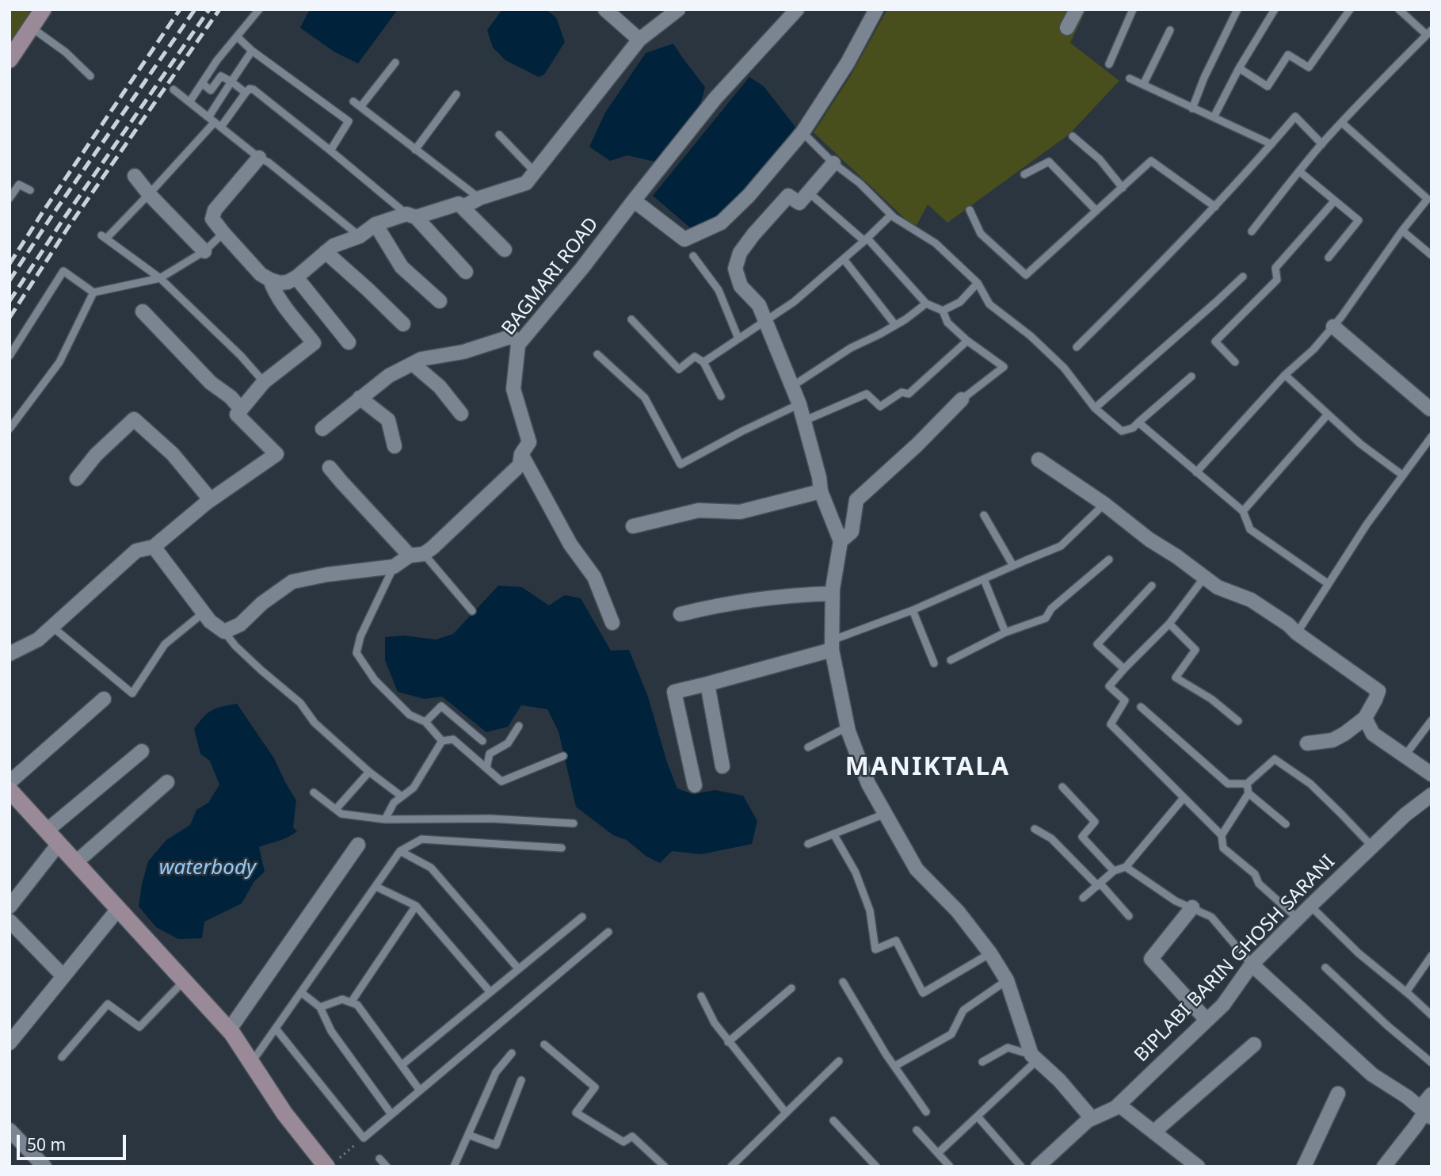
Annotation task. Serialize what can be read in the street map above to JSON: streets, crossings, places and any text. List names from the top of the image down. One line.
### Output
{"streets":{"street":["BAGMARI ROAD","BIPLABI BARIN GHOSH SARANI"]},"districts":["MANIKTALA"],"water":["waterbody"],"scale_bar":"50 m"}
